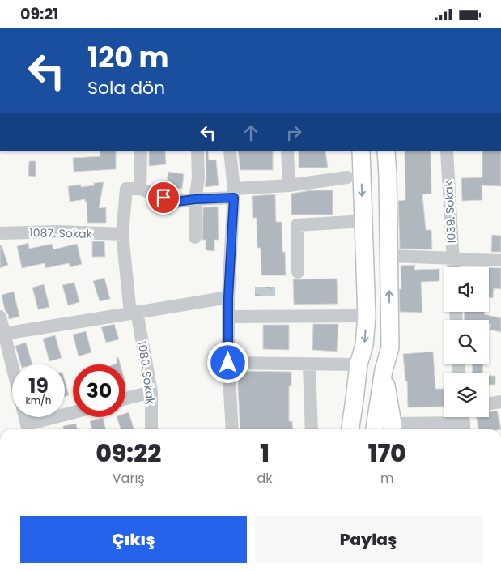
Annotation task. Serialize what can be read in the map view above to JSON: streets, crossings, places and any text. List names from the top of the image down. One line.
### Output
{"streets":{"street":["1039. Sokak","1087. Sokak","1080. Sokak"]},"crossings":[["1087. Sokak","1080. Sokak"]],"page":{"status":"09:21","turn":["120 m","Sola dön"],"speed":"19 km/h","limit":"30","eta":["09:22","Varış","1","dk","170","m"],"buttons":["Çıkış","Paylaş"]}}
